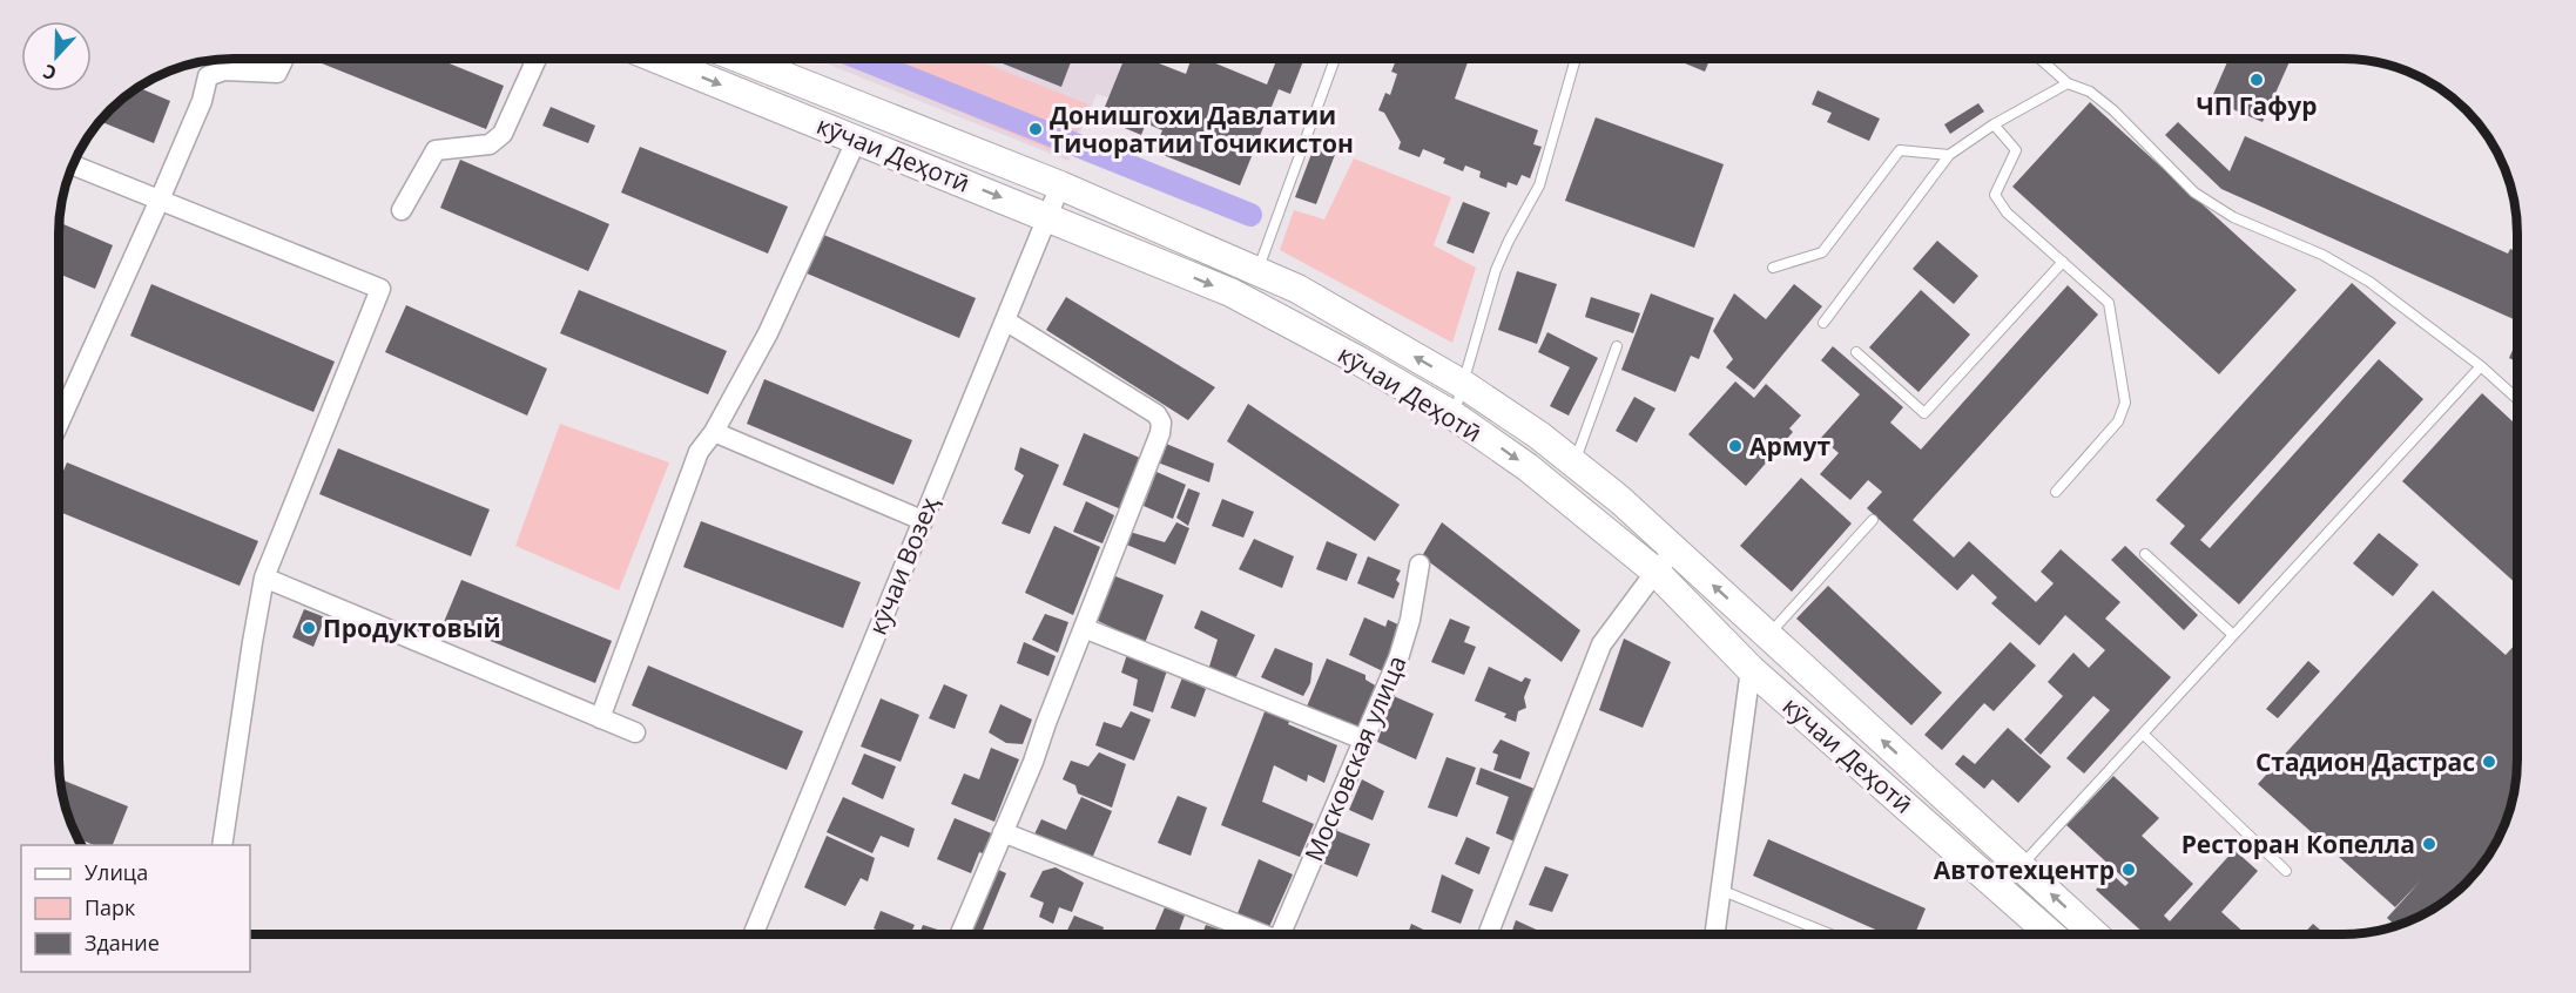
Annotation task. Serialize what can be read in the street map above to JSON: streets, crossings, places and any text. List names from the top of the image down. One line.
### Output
{"streets":{"street":["кӯчаи Деҳотӣ","кӯчаи Возеҳ","Московская улица"]},"crossings":[["кӯчаи Деҳотӣ","кӯчаи Возеҳ"]],"places":["ЧП Гафур","Донишгохи Давлатии Тичоратии Точикистон","Армут","Продуктовый","Стадион Дастрас","Ресторан Копелла","Автотехцентр"],"legend":["Улица","Парк","Здание"],"north":"bottom"}
